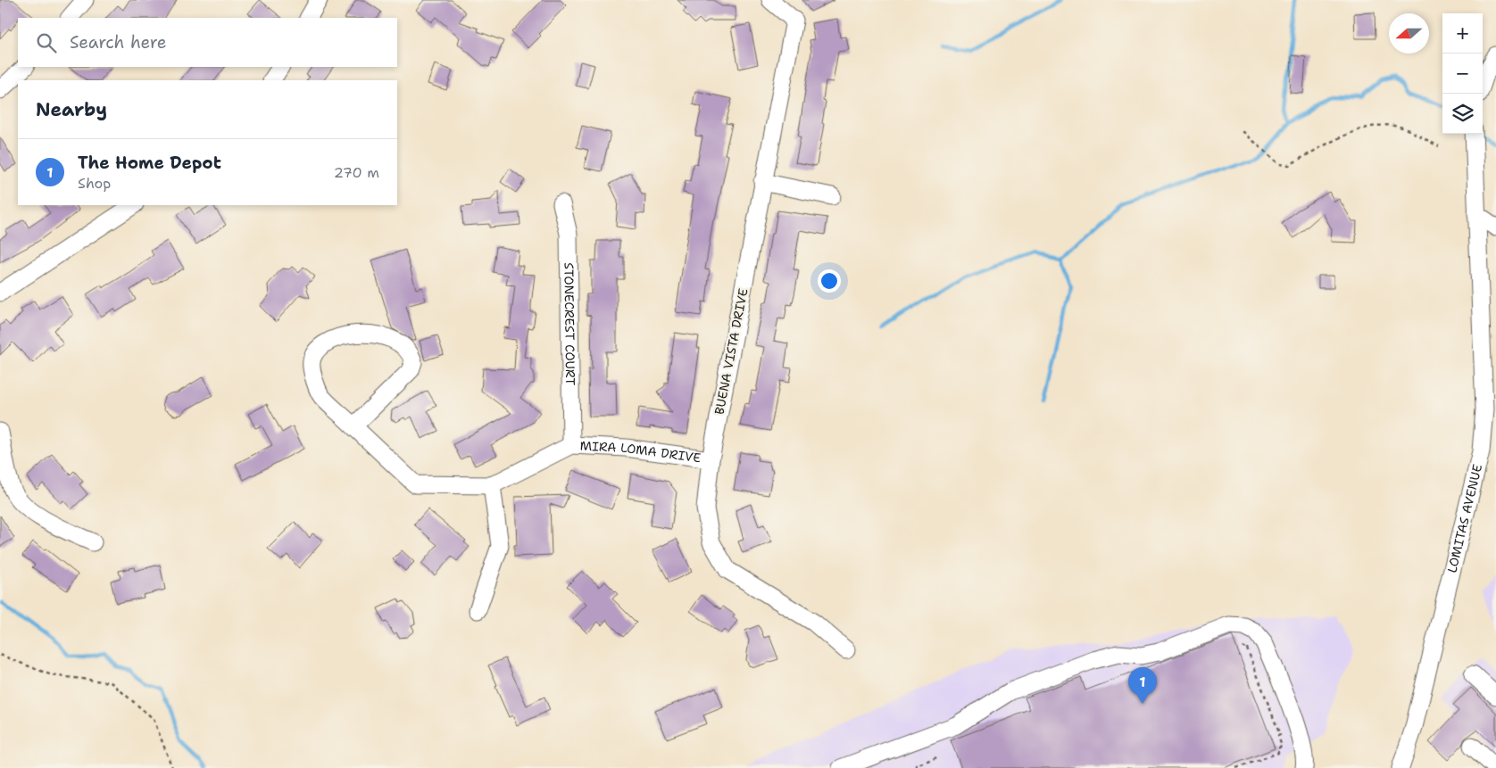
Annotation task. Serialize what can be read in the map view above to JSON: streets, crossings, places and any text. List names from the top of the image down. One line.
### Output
{"streets":{"street":["STONECREST COURT","BUENA VISTA DRIVE","MIRA LOMA DRIVE","LOMITAS AVENUE"]},"crossings":[["STONECREST COURT","MIRA LOMA DRIVE"],["BUENA VISTA DRIVE","MIRA LOMA DRIVE"]],"north":"left","page":{"map_buttons":["+","−"],"search":"Search here","heading":"Nearby","list":[{"mark":"1","name":"The Home Depot","note":"Shop","value":"270 m"}],"pins":"1"}}
